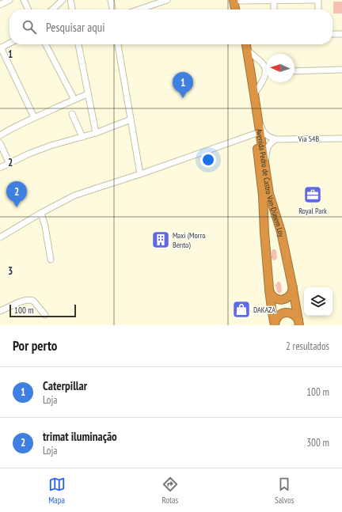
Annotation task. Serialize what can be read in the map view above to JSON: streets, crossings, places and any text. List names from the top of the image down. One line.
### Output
{"streets":{"highway":["Avenida Pedro de Castro Van-Dúnem Loy"],"street":["Via S4B"]},"places":{"office":["Royal Park"],"building":["Maxi (Morro Bento)"],"shop":["DAKAZA"]},"scale_bar":"100 m","north":"left","page":{"search":"Pesquisar aqui","pins":["1","2"],"scale":"100 m","heading":["Por perto","2 resultados"],"list":[{"mark":"1","name":"Caterpillar","note":"Loja","value":"100 m"},{"mark":"2","name":"trimat iluminação","note":"Loja","value":"300 m"}],"nav":["Mapa","Rotas","Salvos"]},"grid":{"rows":["1","2","3"]}}
